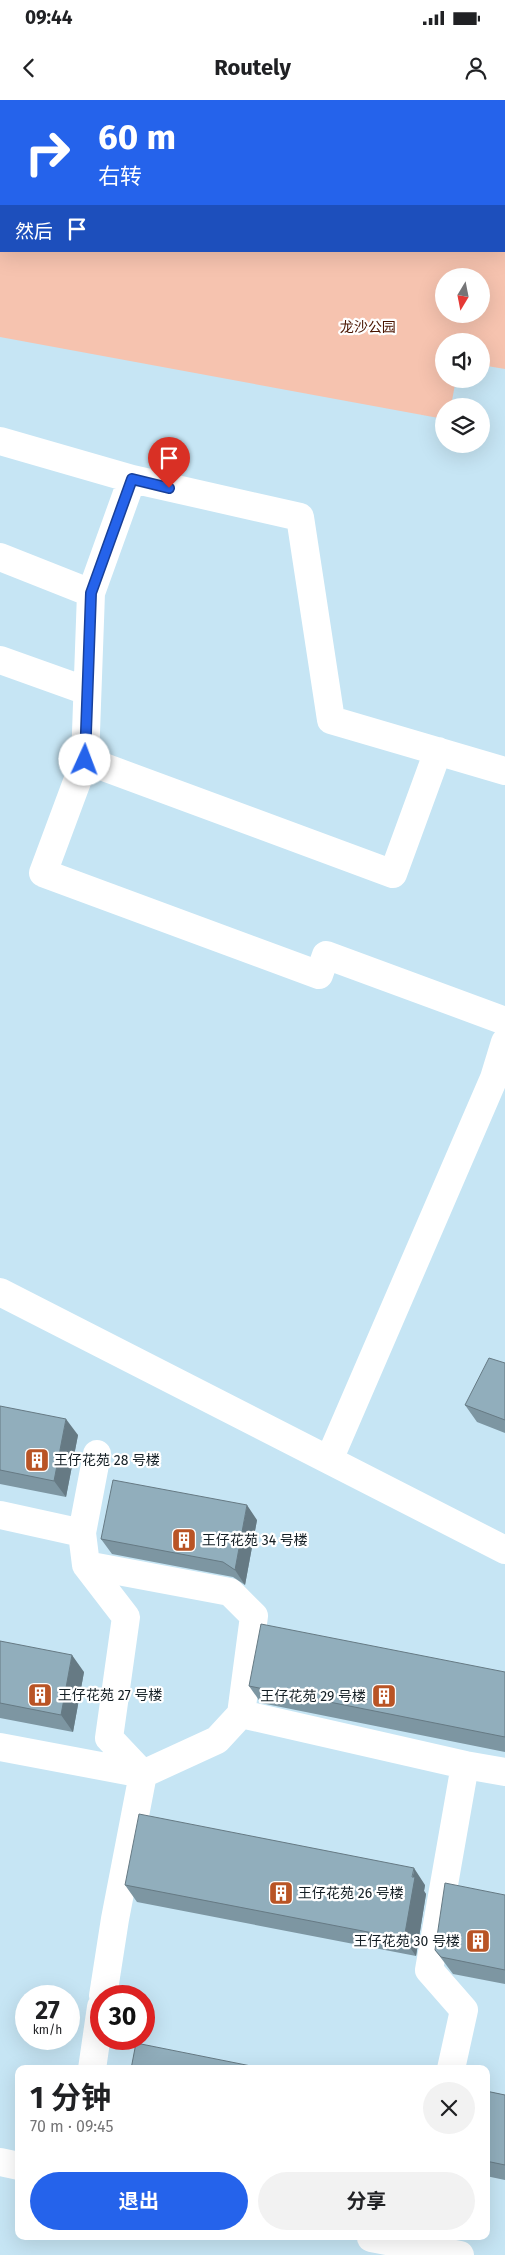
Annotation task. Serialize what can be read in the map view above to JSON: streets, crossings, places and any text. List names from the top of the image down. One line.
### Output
{"parks":["龙沙公园"],"places":{"building":["王仔花苑 28 号楼","王仔花苑 34 号楼","王仔花苑 27 号楼","王仔花苑 29 号楼","王仔花苑 26 号楼","王仔花苑 30 号楼"]},"north":"bottom","page":{"status":"09:44","header":"Routely","turn":["60 m","右转"],"then":"然后","speed":"27 km/h","limit":"30","heading":["1 分钟","70 m · 09:45"],"buttons":["退出","分享"]}}
